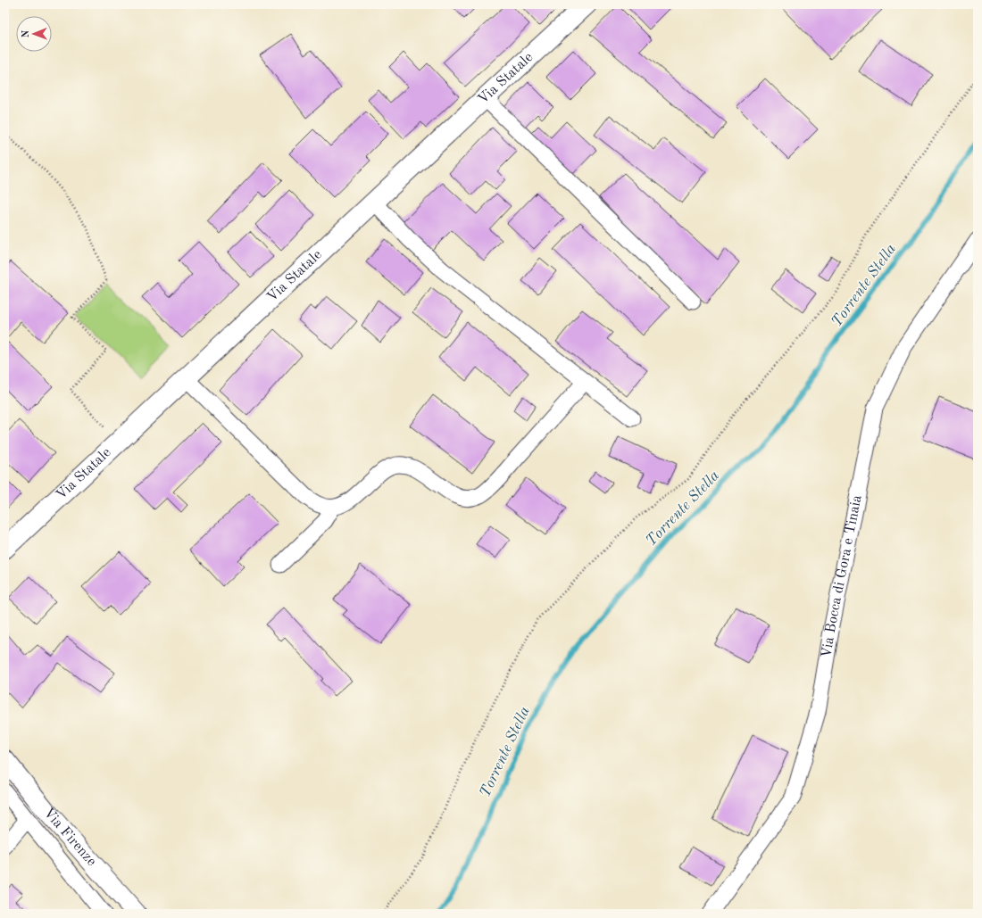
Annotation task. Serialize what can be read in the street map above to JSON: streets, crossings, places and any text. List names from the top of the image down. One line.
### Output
{"streets":{"main road":["Via Statale"],"street":["Via Bocca di Gora e Tinaia","Via Firenze"]},"water":["Torrente Stella"],"north":"left"}
